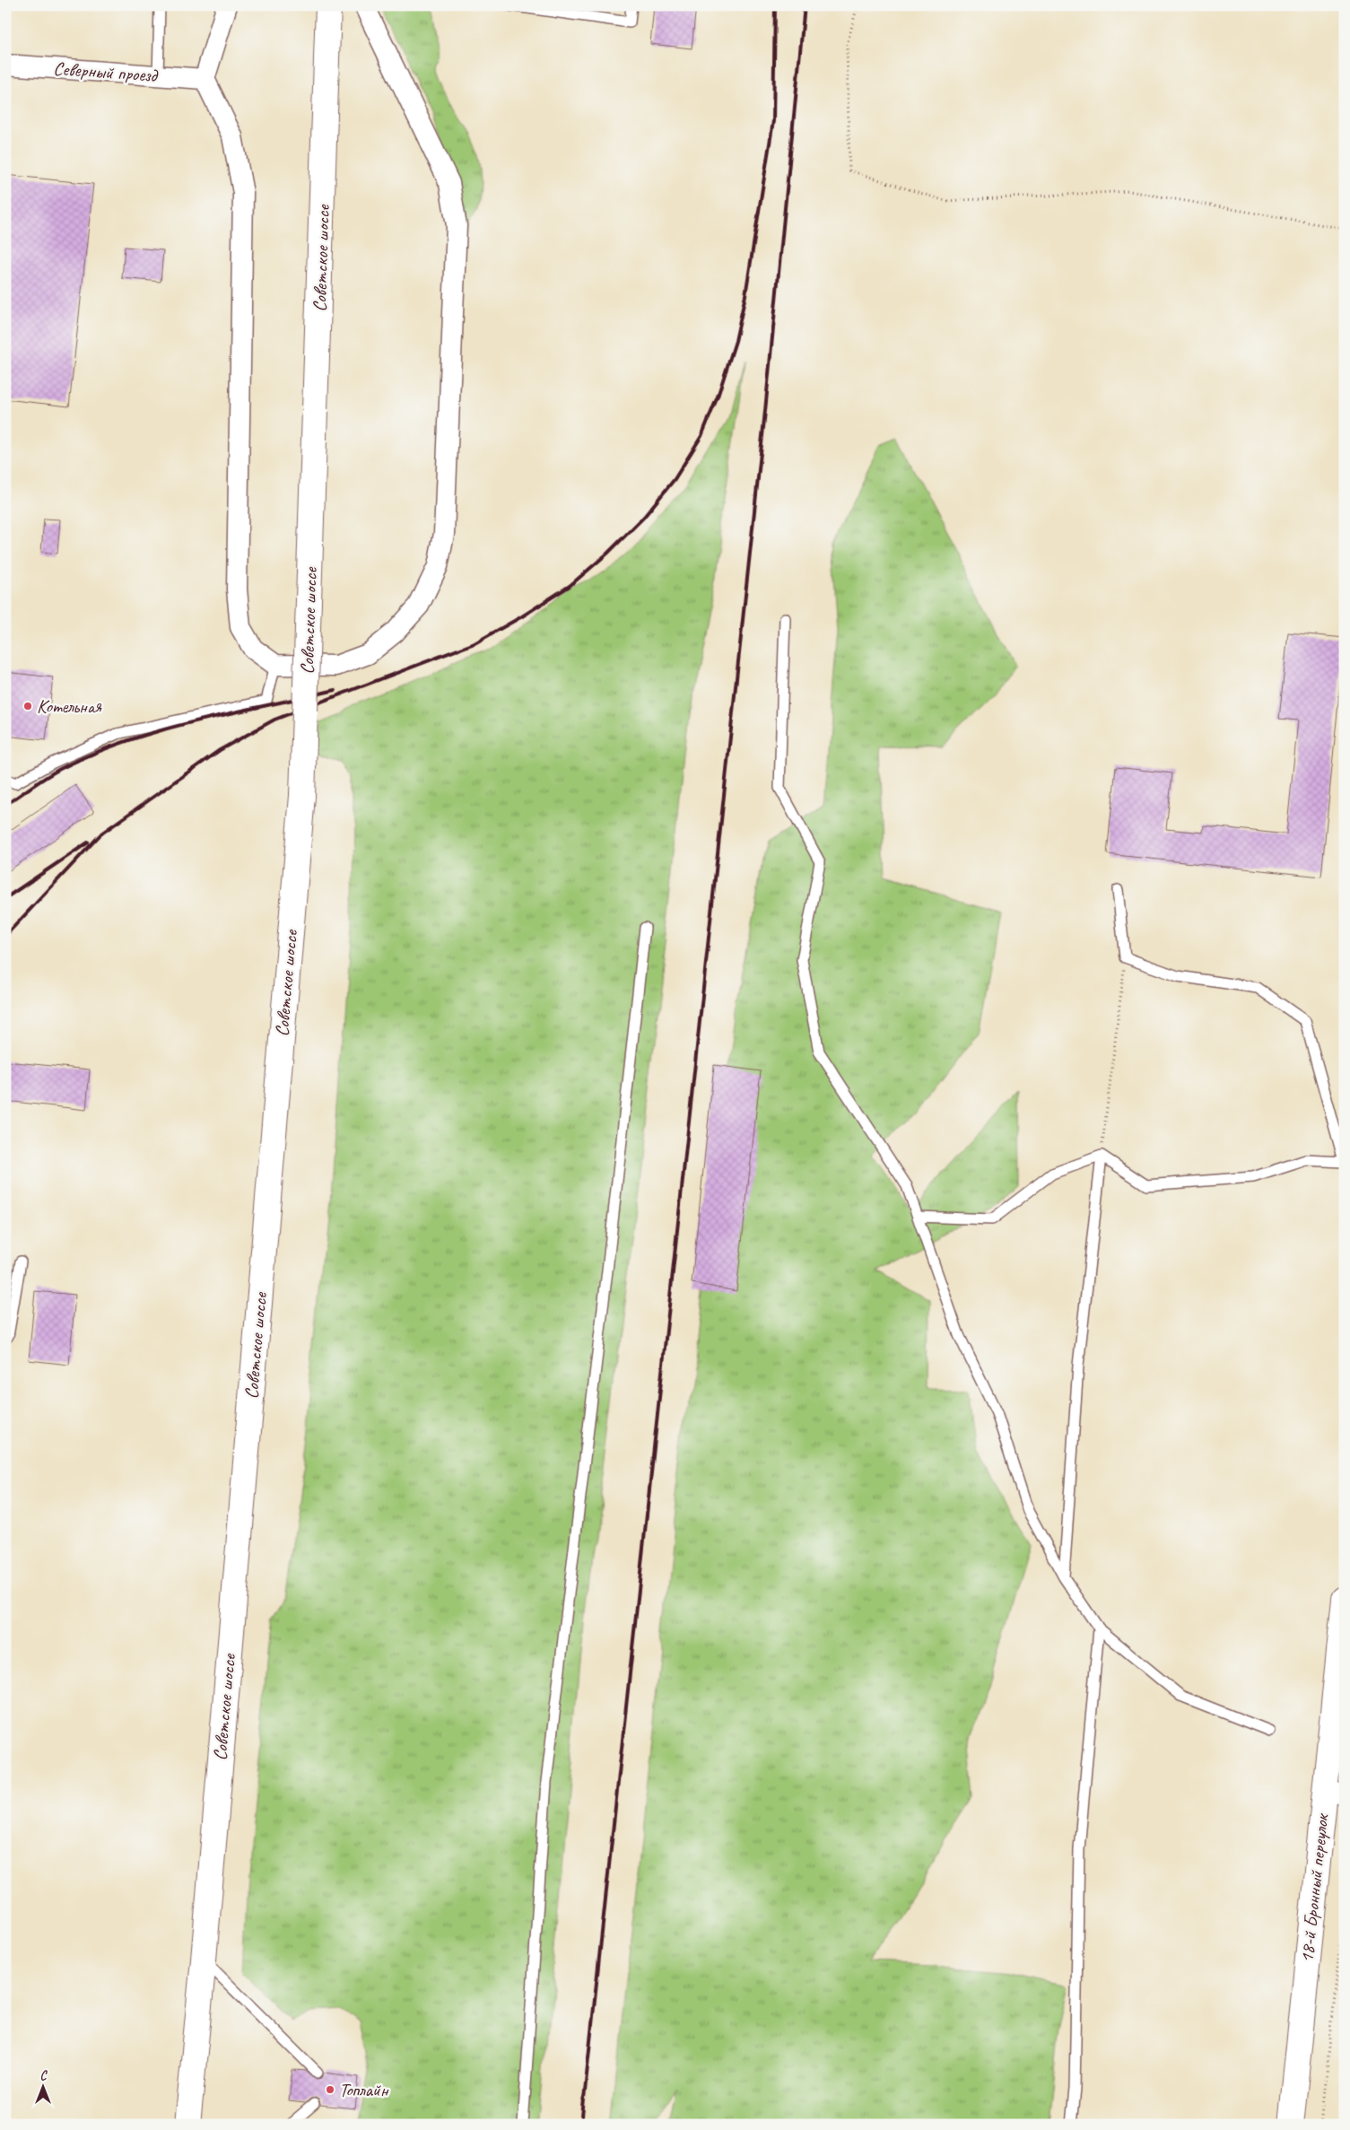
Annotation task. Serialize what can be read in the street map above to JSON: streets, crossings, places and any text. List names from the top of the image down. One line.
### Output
{"streets":{"main road":["Советское шоссе","18-й Бронный переулок"],"street":["Северный проезд"]},"places":["Котельная","Топлайн"],"north":"top"}
